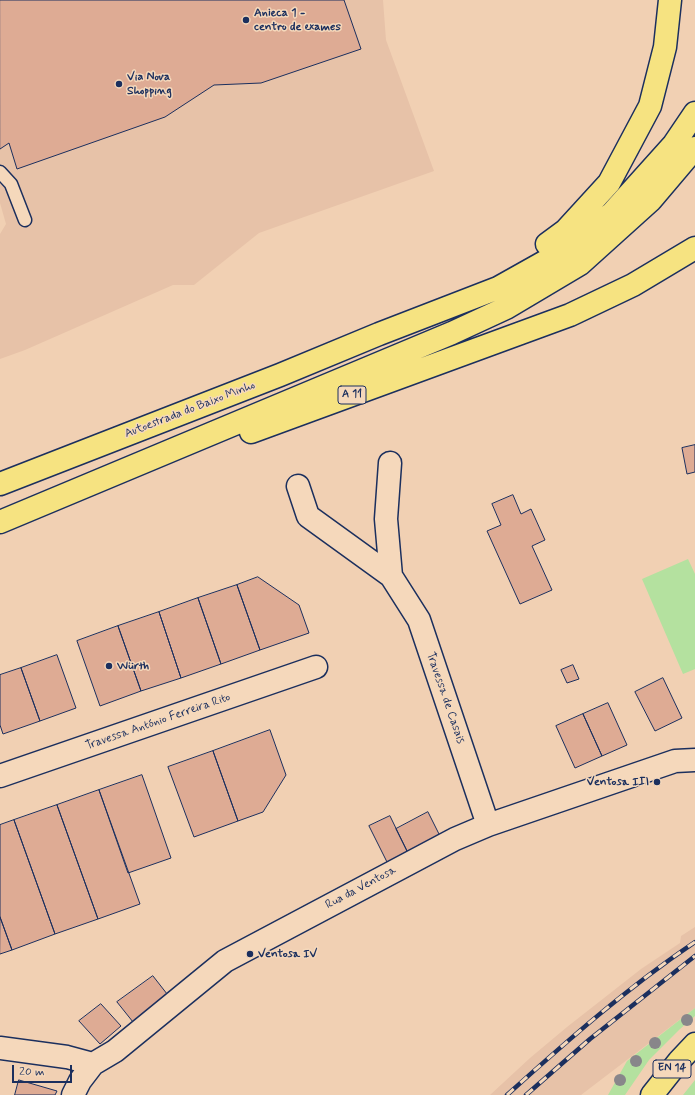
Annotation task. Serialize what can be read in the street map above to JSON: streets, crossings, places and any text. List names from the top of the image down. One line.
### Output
{"streets":{"main road":["A 11","Autoestrada do Baixo Minho","EN 14"],"street":["Travessa de Casais","Travessa António Ferreira Rito","Rua da Ventosa"]},"crossings":[["Travessa de Casais","Rua da Ventosa"]],"places":["Anieca 1 - centro de exames","Via Nova Shopping","Würth","Ventosa III","Ventosa IV"],"scale_bar":"20 m"}
